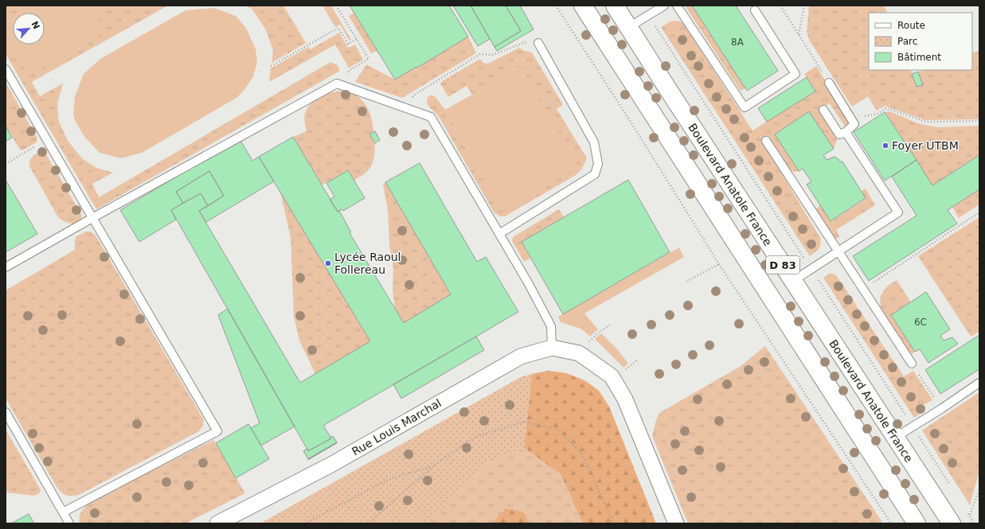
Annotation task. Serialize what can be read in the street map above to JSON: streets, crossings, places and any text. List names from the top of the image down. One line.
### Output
{"streets":{"main road":["Boulevard Anatole France","D 83"],"street":["Rue Louis Marchal"]},"places":["Foyer UTBM","Lycée Raoul Follereau"],"house_numbers":["8A","6C"],"legend":["Route","Parc","Bâtiment"],"north":"top right"}
